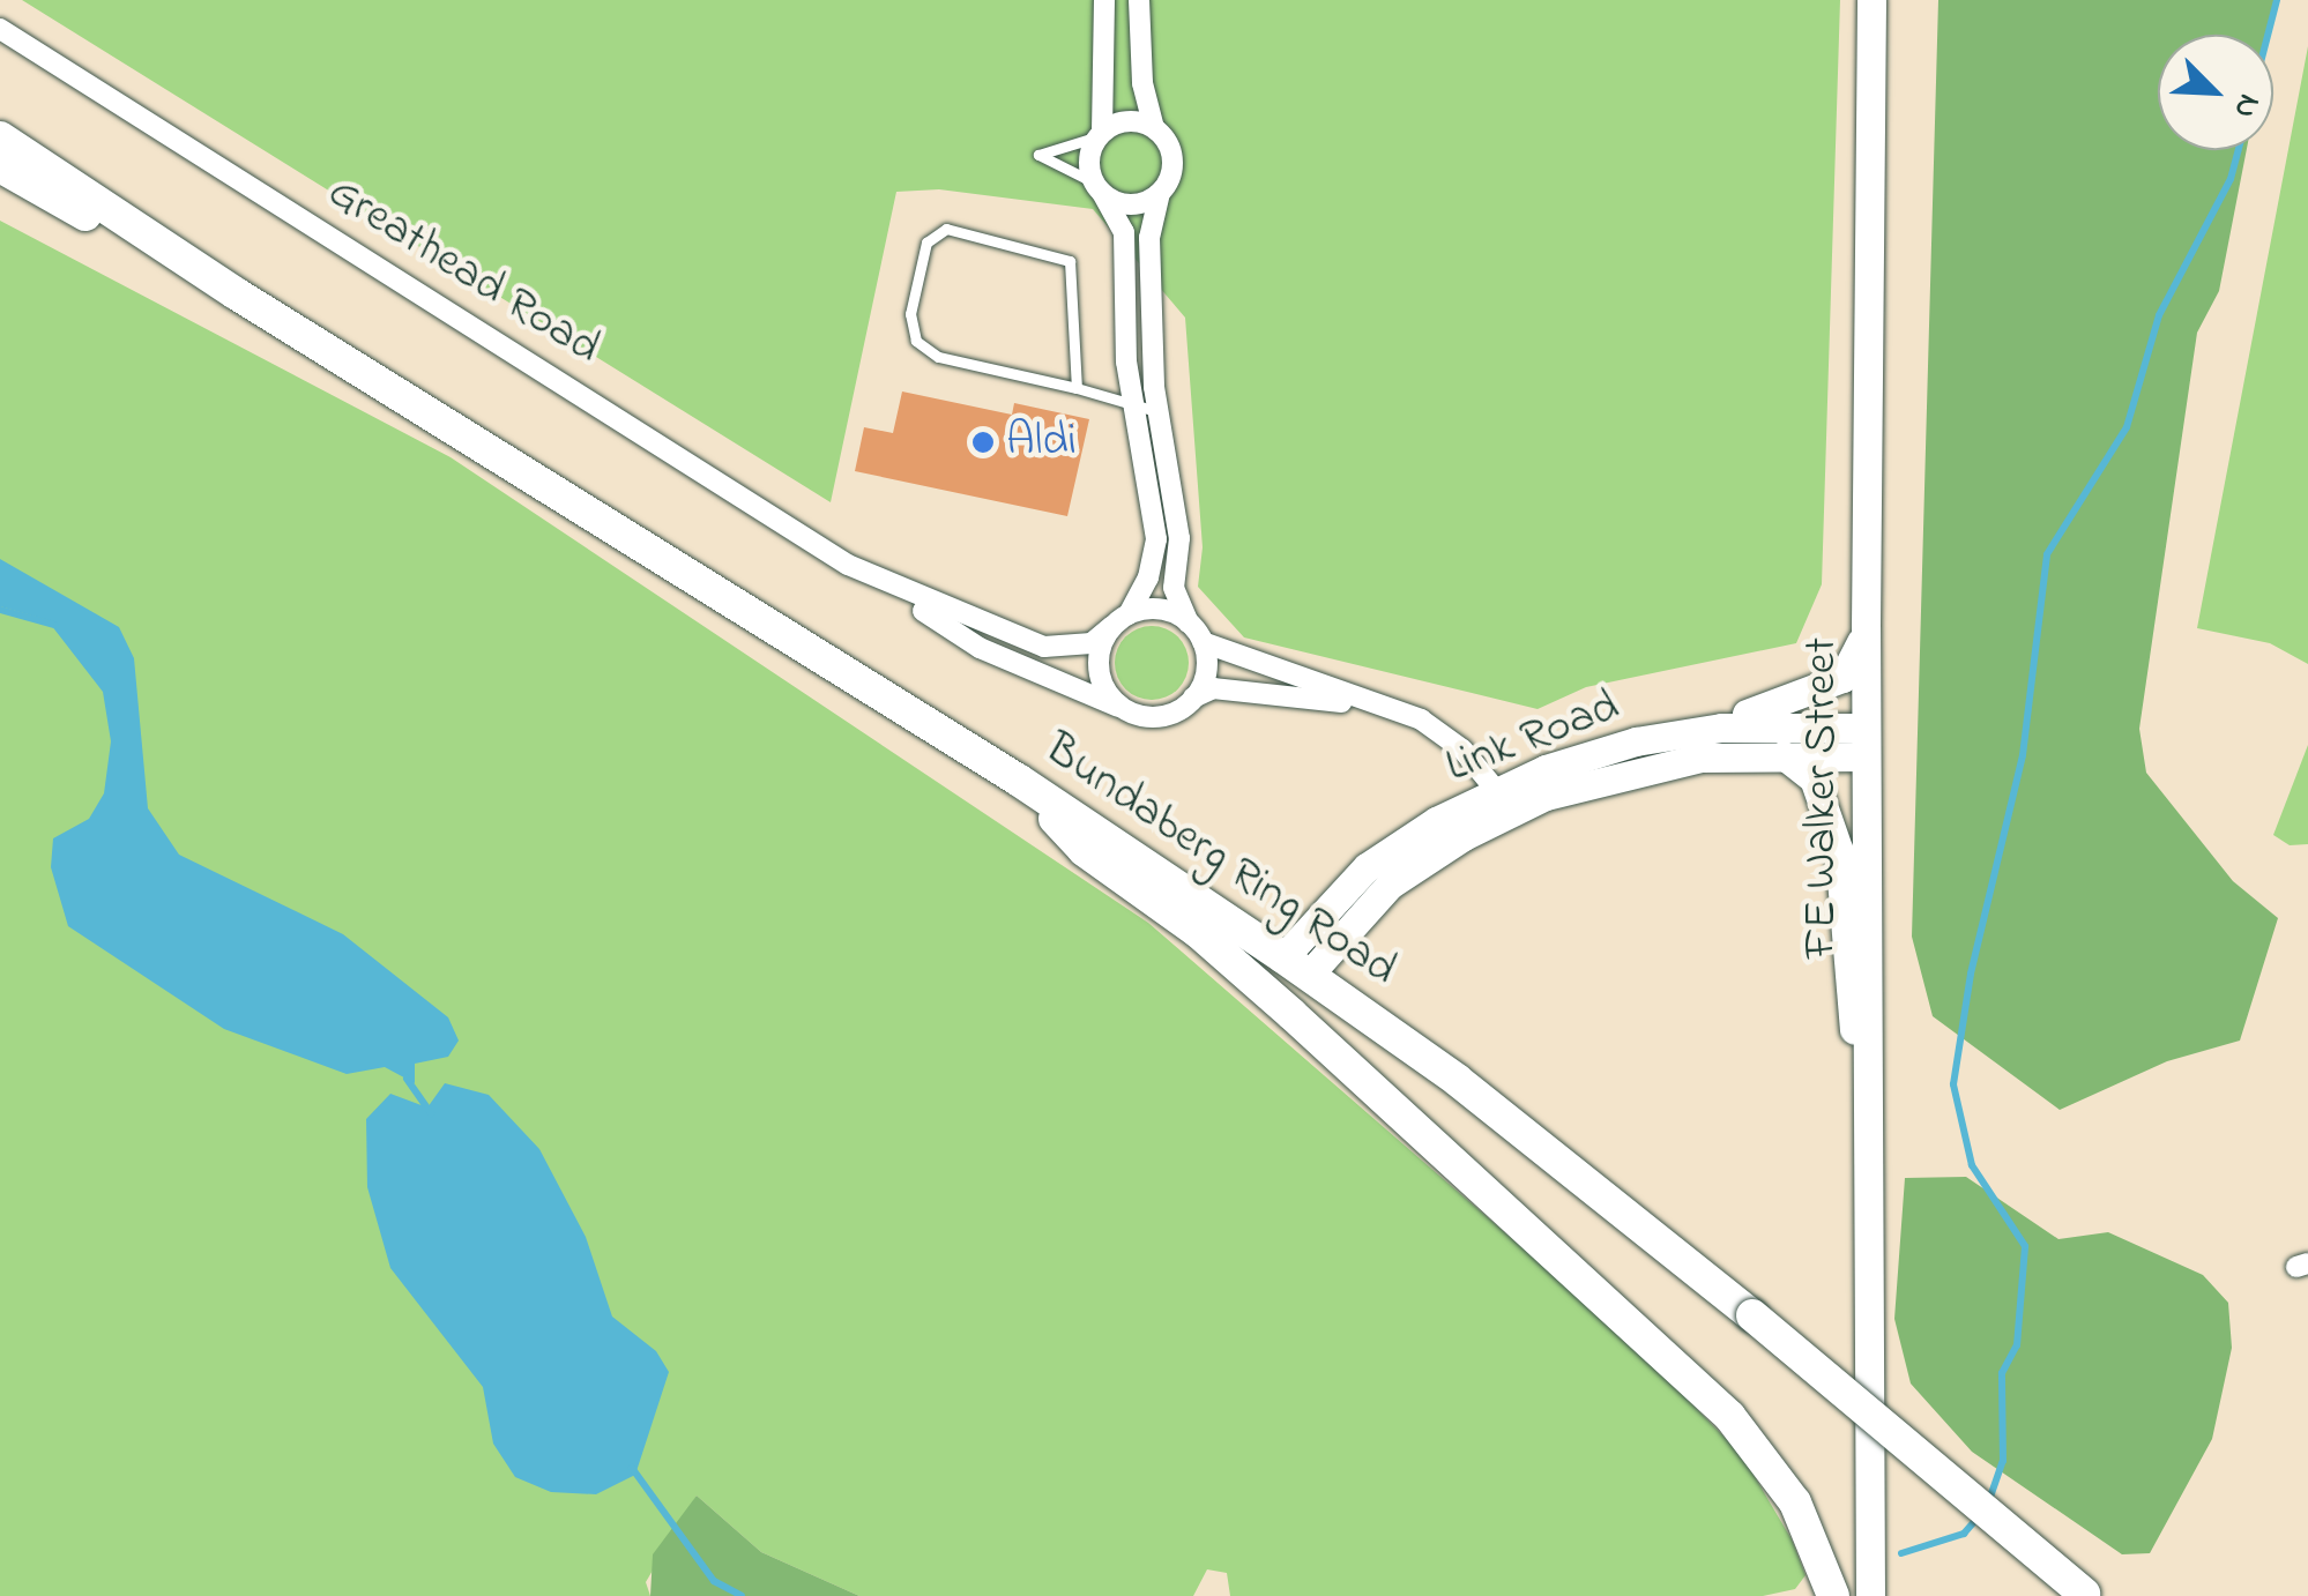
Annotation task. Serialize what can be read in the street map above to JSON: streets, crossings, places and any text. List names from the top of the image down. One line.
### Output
{"streets":{"main road":["Link Road","FE Walker Street","Bundaberg Ring Road"],"street":["Greathead Road"]},"crossings":[["Link Road","FE Walker Street"],["Link Road","Bundaberg Ring Road"]],"places":["Aldi"],"north":"bottom right"}
